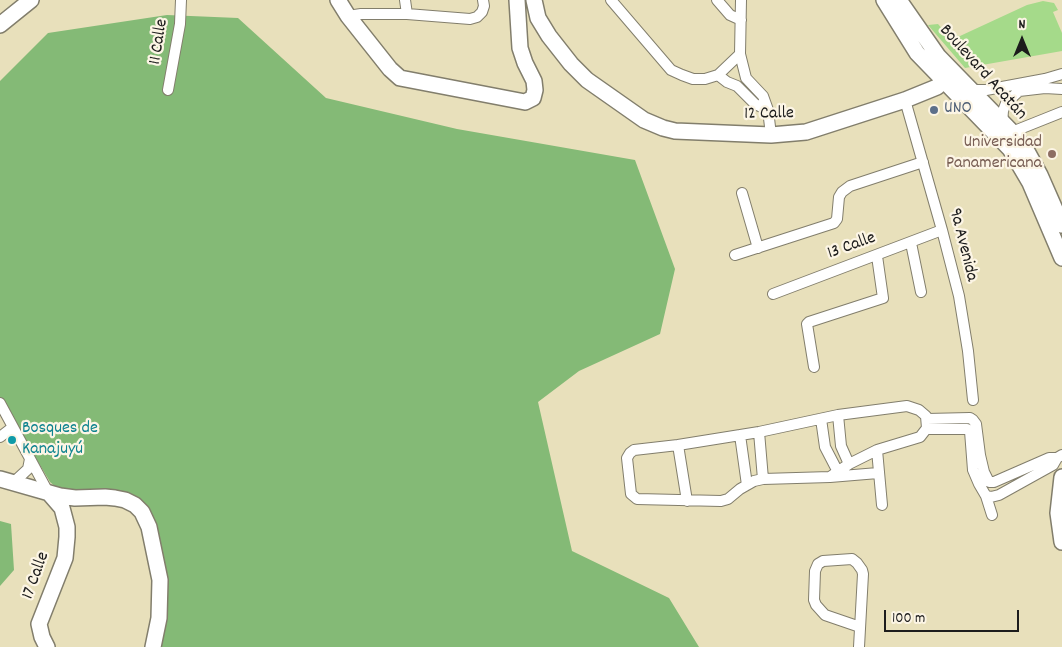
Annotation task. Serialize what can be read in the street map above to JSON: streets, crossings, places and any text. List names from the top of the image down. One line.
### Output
{"streets":{"street":["11 Calle","Boulevard Acatán","12 Calle","9a Avenida","13 Calle","17 Calle"]},"crossings":[["Boulevard Acatán","12 Calle"],["12 Calle","9a Avenida"],["9a Avenida","13 Calle"]],"places":["UNO","Universidad Panamericana","Bosques de Kanajuyú"],"scale_bar":"100 m","north":"top"}
